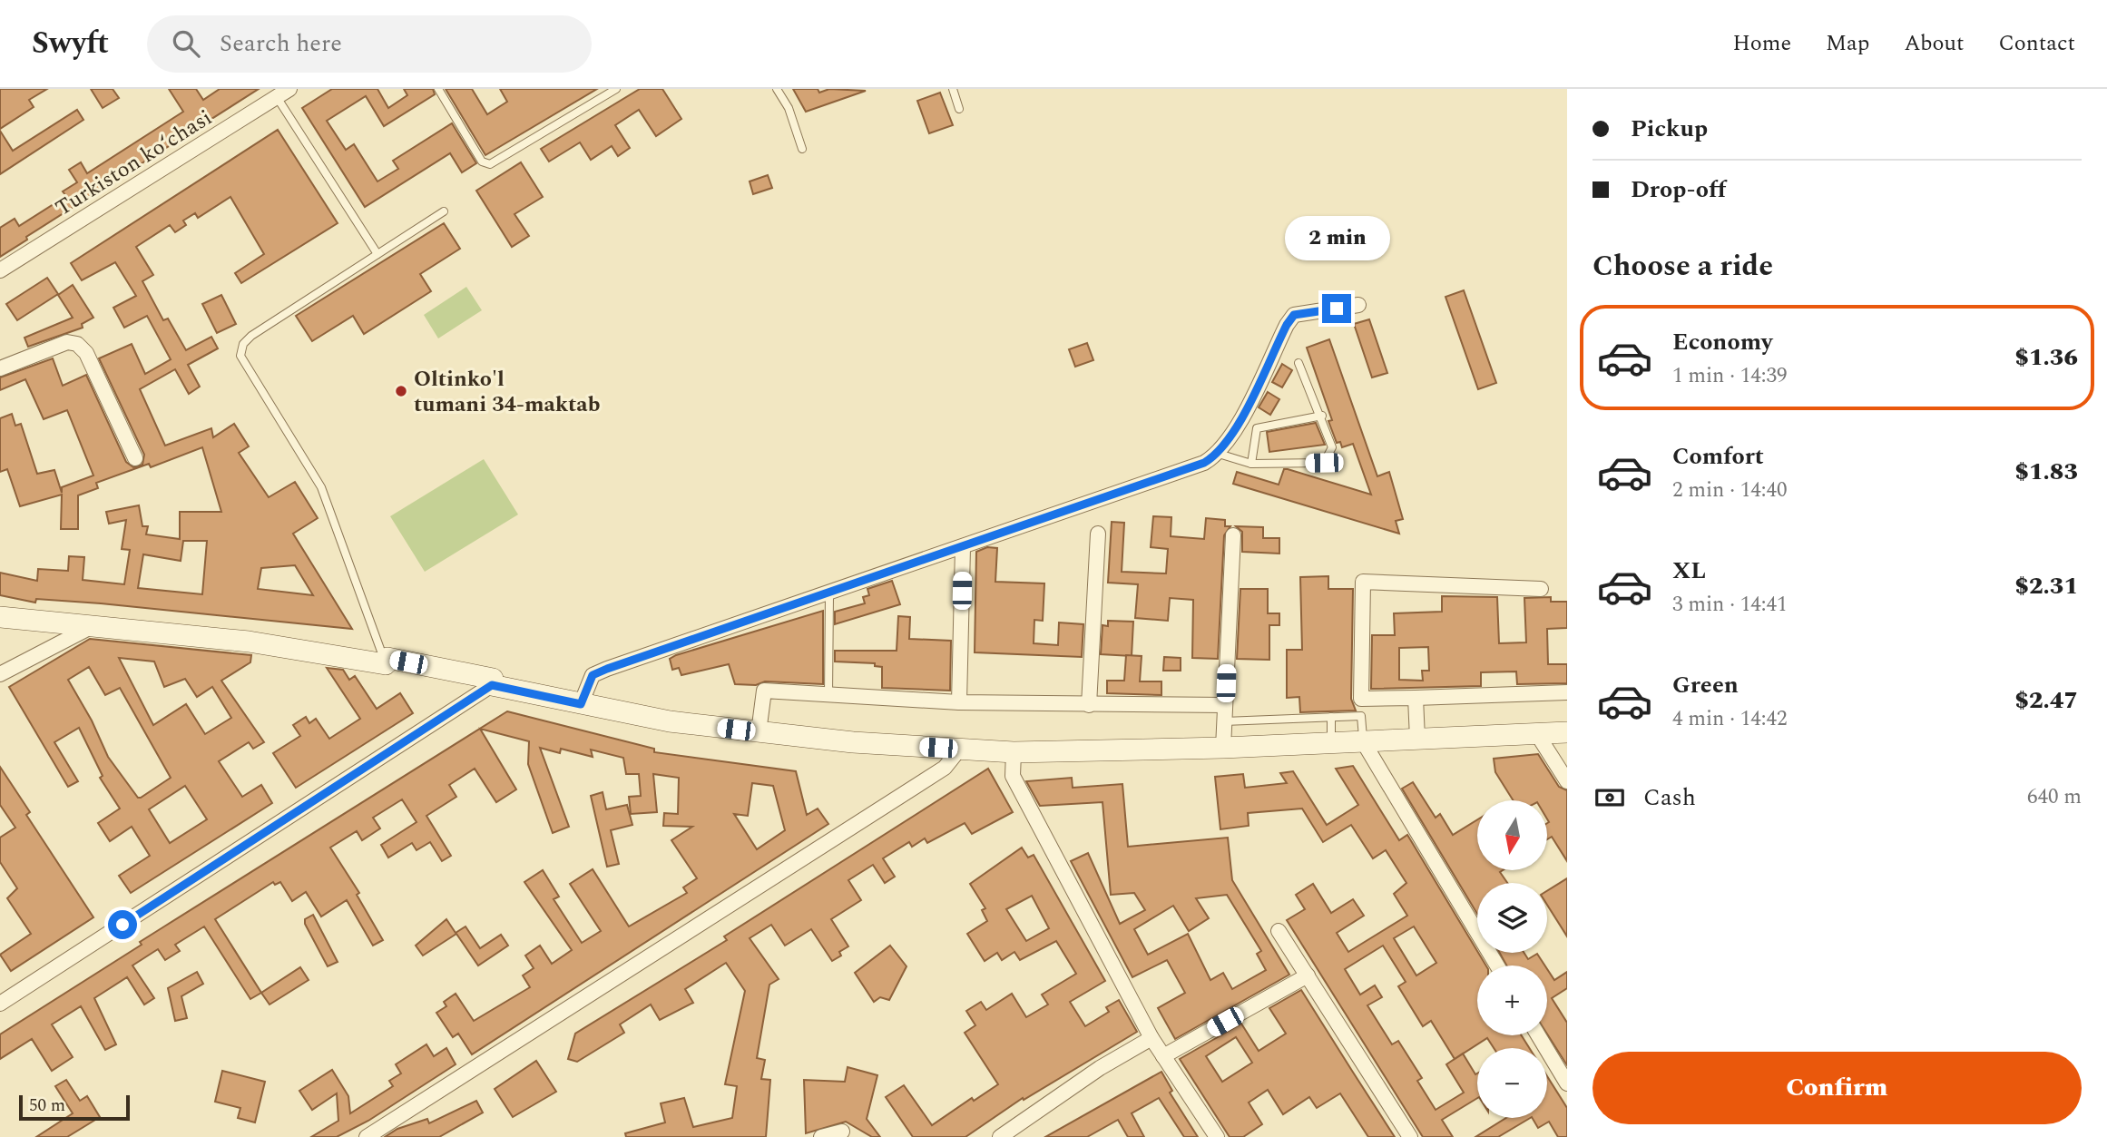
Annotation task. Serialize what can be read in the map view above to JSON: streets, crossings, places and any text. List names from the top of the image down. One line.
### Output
{"streets":{"street":["Turkiston koʻchasi"]},"places":["Oltinko'l tumani 34-maktab"],"scale_bar":"50 m","north":"bottom","page":{"header":"Swyft","search":"Search here","nav":["Home","Map","About","Contact"],"banner":["Pickup","Drop-off"],"bubble":"2 min","heading":"Choose a ride","list":[{"name":"Economy","note":"1 min · 14:39","value":"$1.36"},{"name":"Comfort","note":"2 min · 14:40","value":"$1.83"},{"name":"XL","note":"3 min · 14:41","value":"$2.31"},{"name":"Green","note":"4 min · 14:42","value":"$2.47"}],"pay":["Cash","640 m"],"map_buttons":["+","−"],"buttons":"Confirm","scale":"50 m"}}
